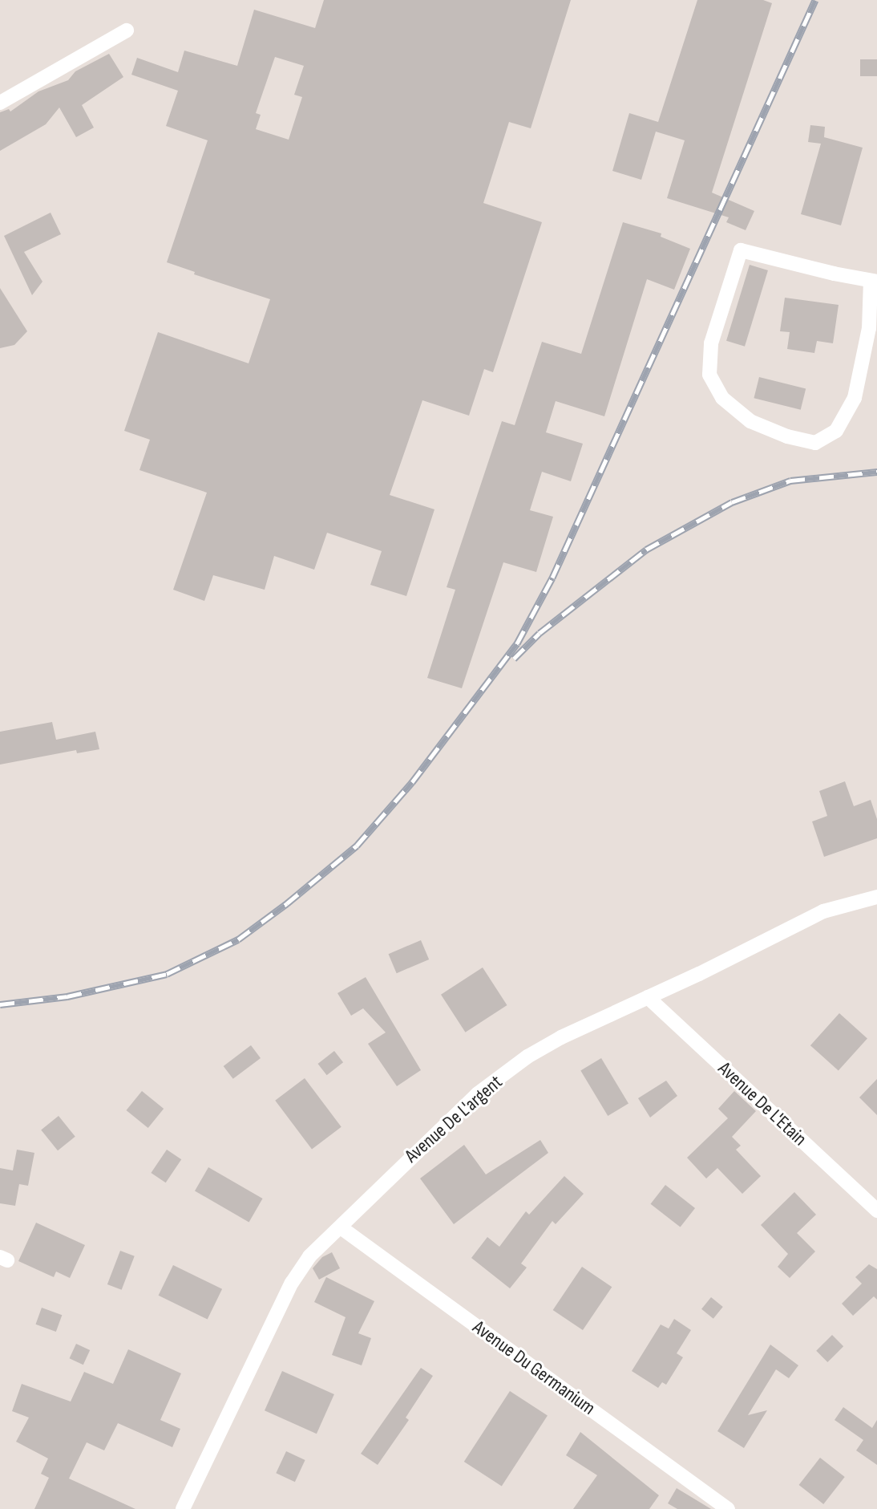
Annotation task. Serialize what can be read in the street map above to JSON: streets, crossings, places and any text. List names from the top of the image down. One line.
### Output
{"streets":{"street":["Avenue De L'Etain","Avenue De L'argent","Avenue Du Germanium"]},"crossings":[["Avenue De L'Etain","Avenue De L'argent"],["Avenue De L'argent","Avenue Du Germanium"]]}
